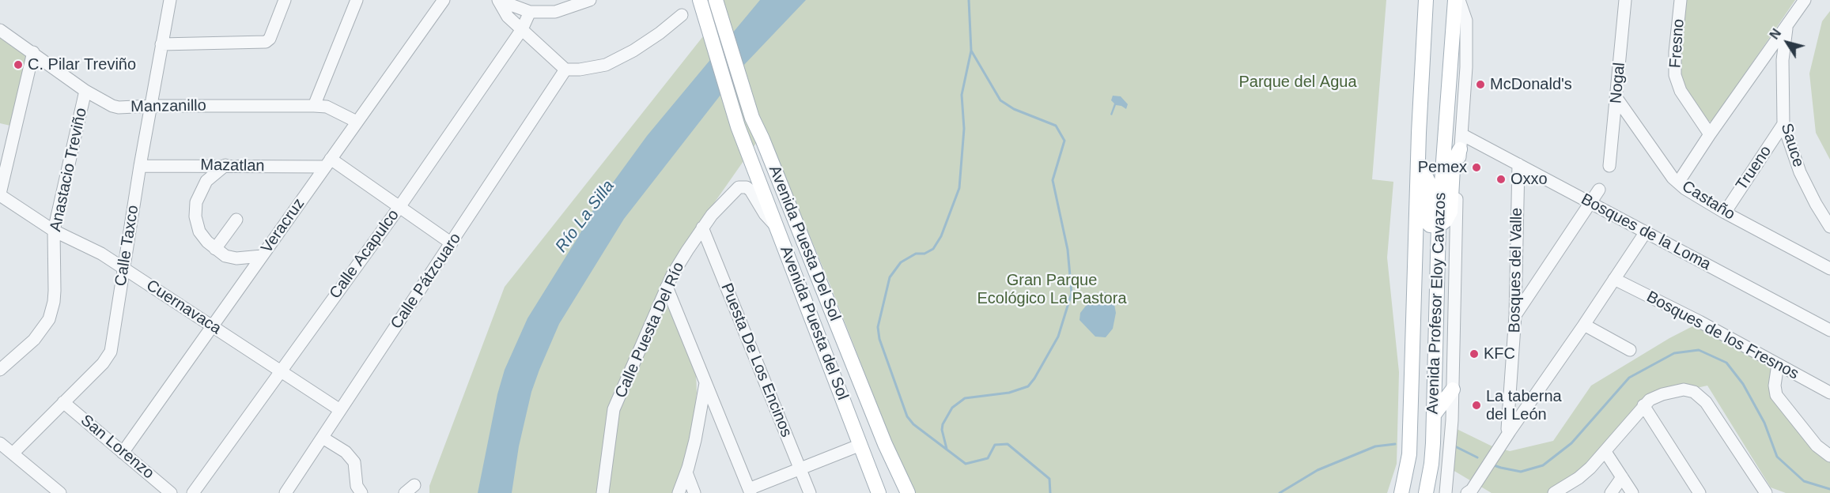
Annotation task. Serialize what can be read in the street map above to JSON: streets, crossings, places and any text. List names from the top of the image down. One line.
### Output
{"streets":{"main road":["Avenida Puesta Del Sol","Avenida Profesor Eloy Cavazos","Avenida Puesta del Sol"],"street":["Fresno","Nogal","Manzanillo","Sauce","Mazatlan","Trueno","Anastacio Treviño","Castaño","Veracruz","Bosques de la Loma","Calle Taxco","Calle Acapulco","Bosques del Valle","Calle Pátzcuaro","Cuernavaca","Calle Puesta Del Río","Bosques de los Fresnos","Puesta De Los Encinos","San Lorenzo"]},"crossings":[["Nogal","Castaño"],["Manzanillo","Anastacio Treviño"],["Manzanillo","Veracruz"],["Manzanillo","Calle Taxco"],["Sauce","Trueno"],["Mazatlan","Veracruz"],["Mazatlan","Calle Taxco"],["Trueno","Castaño"],["Anastacio Treviño","Cuernavaca"],["Veracruz","Cuernavaca"],["Veracruz","San Lorenzo"],["Bosques de la Loma","Bosques del Valle"],["Calle Taxco","Cuernavaca"],["Calle Taxco","San Lorenzo"],["Calle Acapulco","Cuernavaca"],["Calle Pátzcuaro","Cuernavaca"],["Avenida Puesta del Sol","Calle Puesta Del Río"],["Calle Puesta Del Río","Puesta De Los Encinos"]],"water":["Río La Silla"],"parks":["Parque del Agua","Gran Parque Ecológico La Pastora"],"places":["C. Pilar Treviño","McDonald's","Pemex","Oxxo","KFC","La taberna del León"],"north":"top left"}
